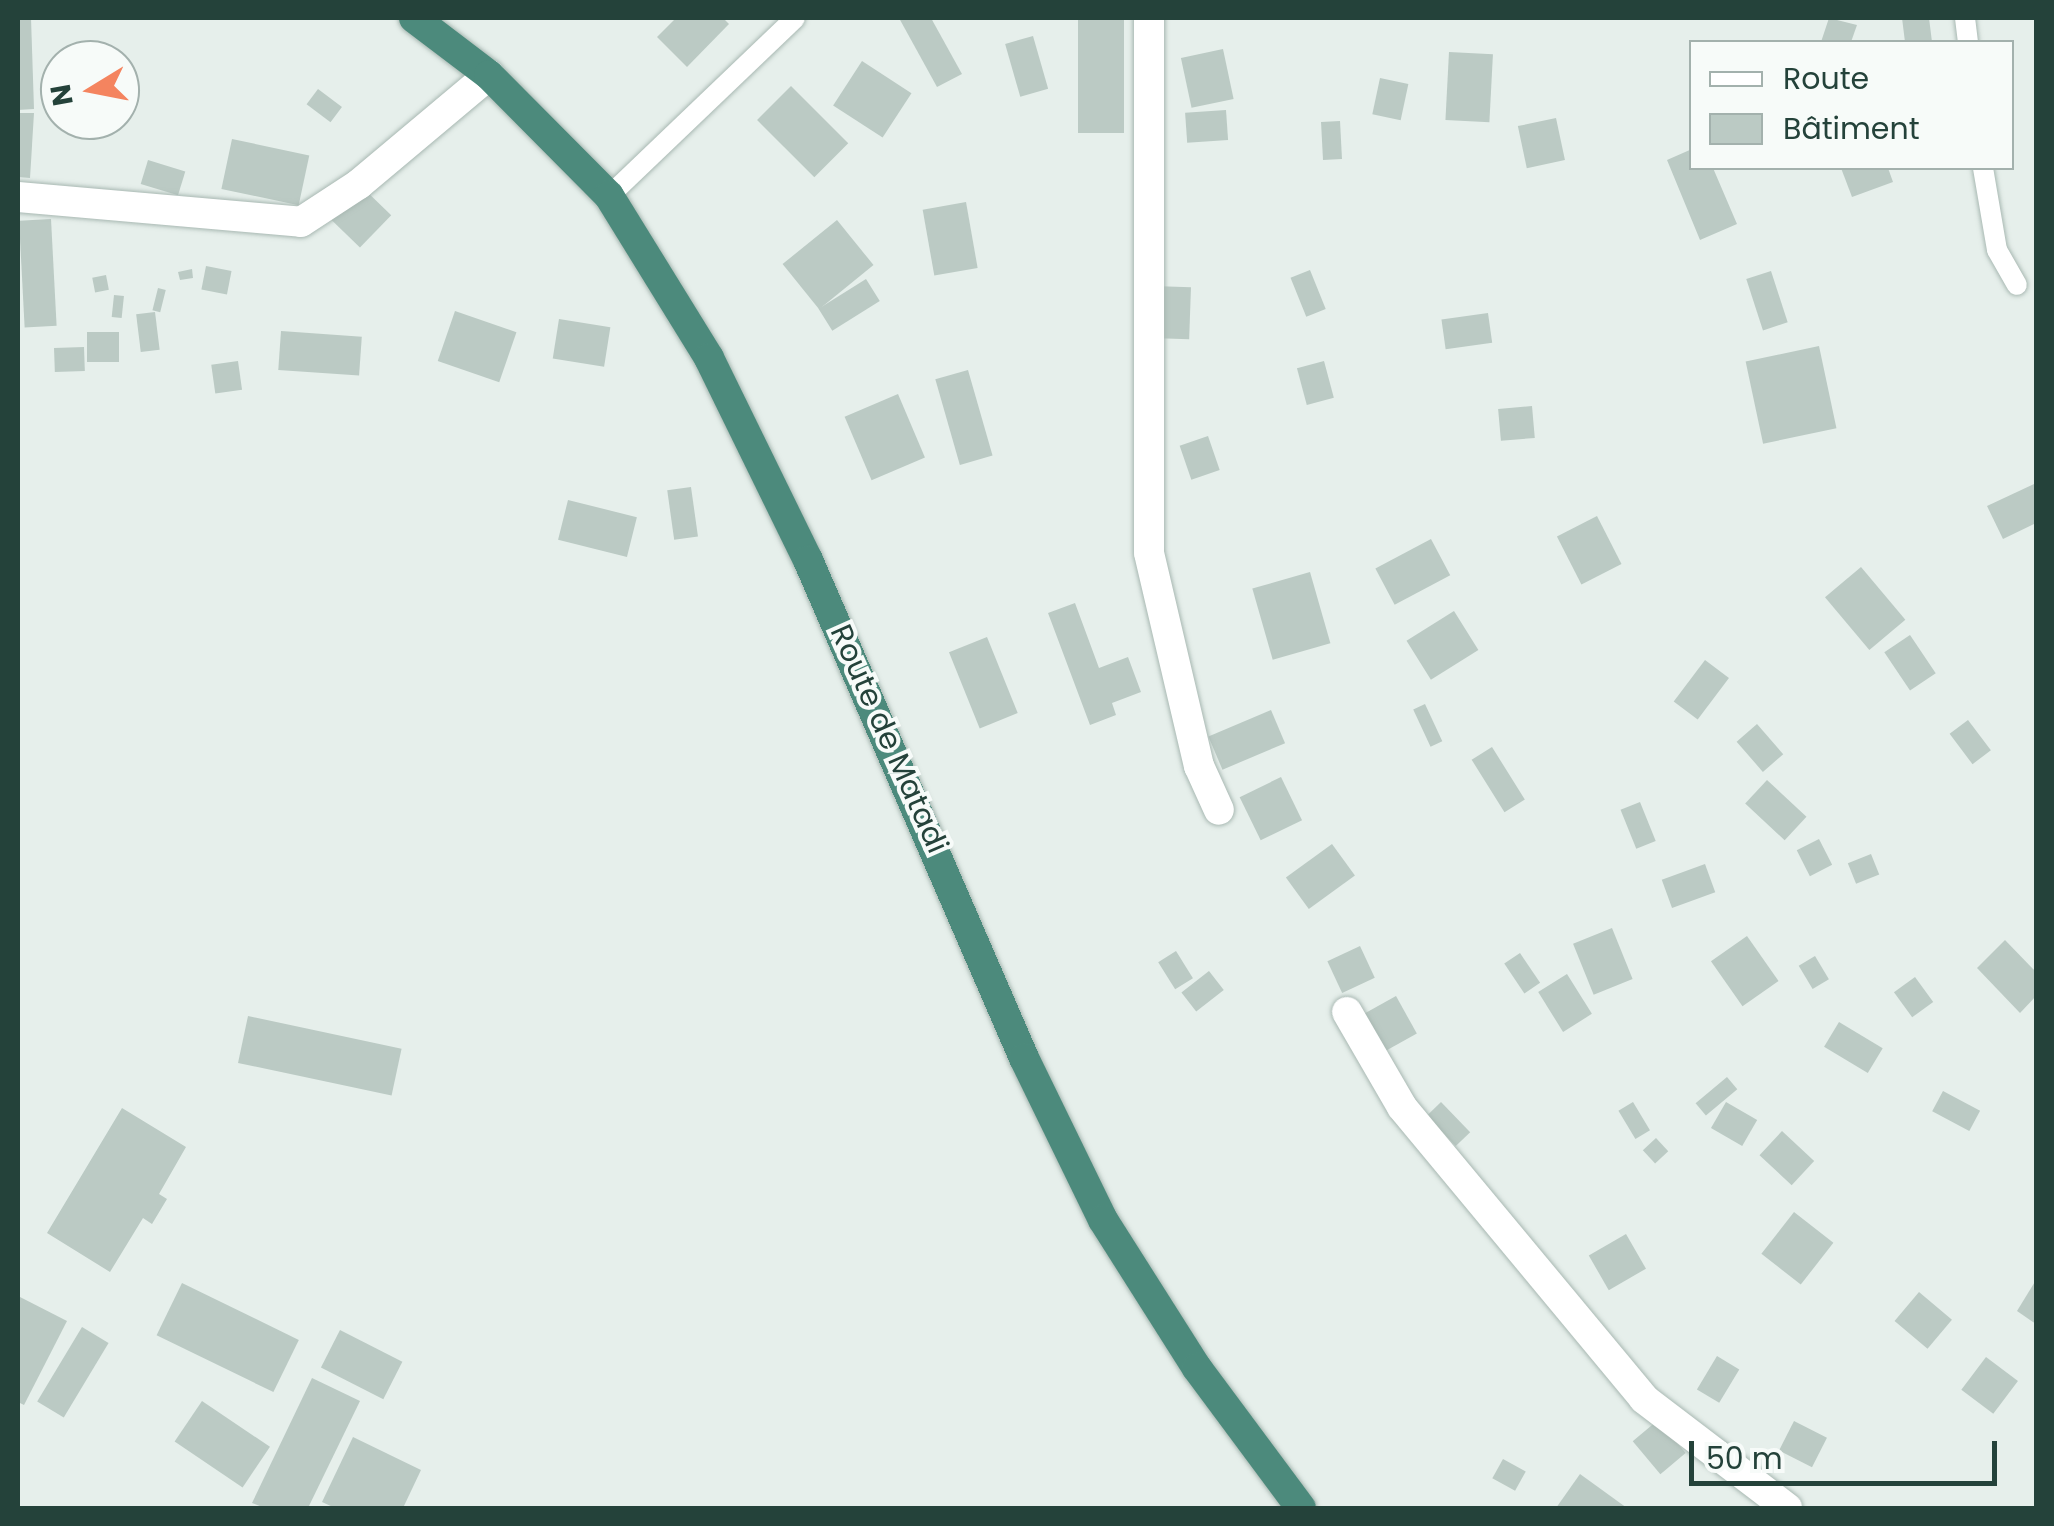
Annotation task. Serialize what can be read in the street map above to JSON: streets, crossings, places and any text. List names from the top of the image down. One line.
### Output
{"streets":{"highway":["Route de Matadi"]},"legend":["Route","Bâtiment"],"scale_bar":"50 m","north":"left"}
